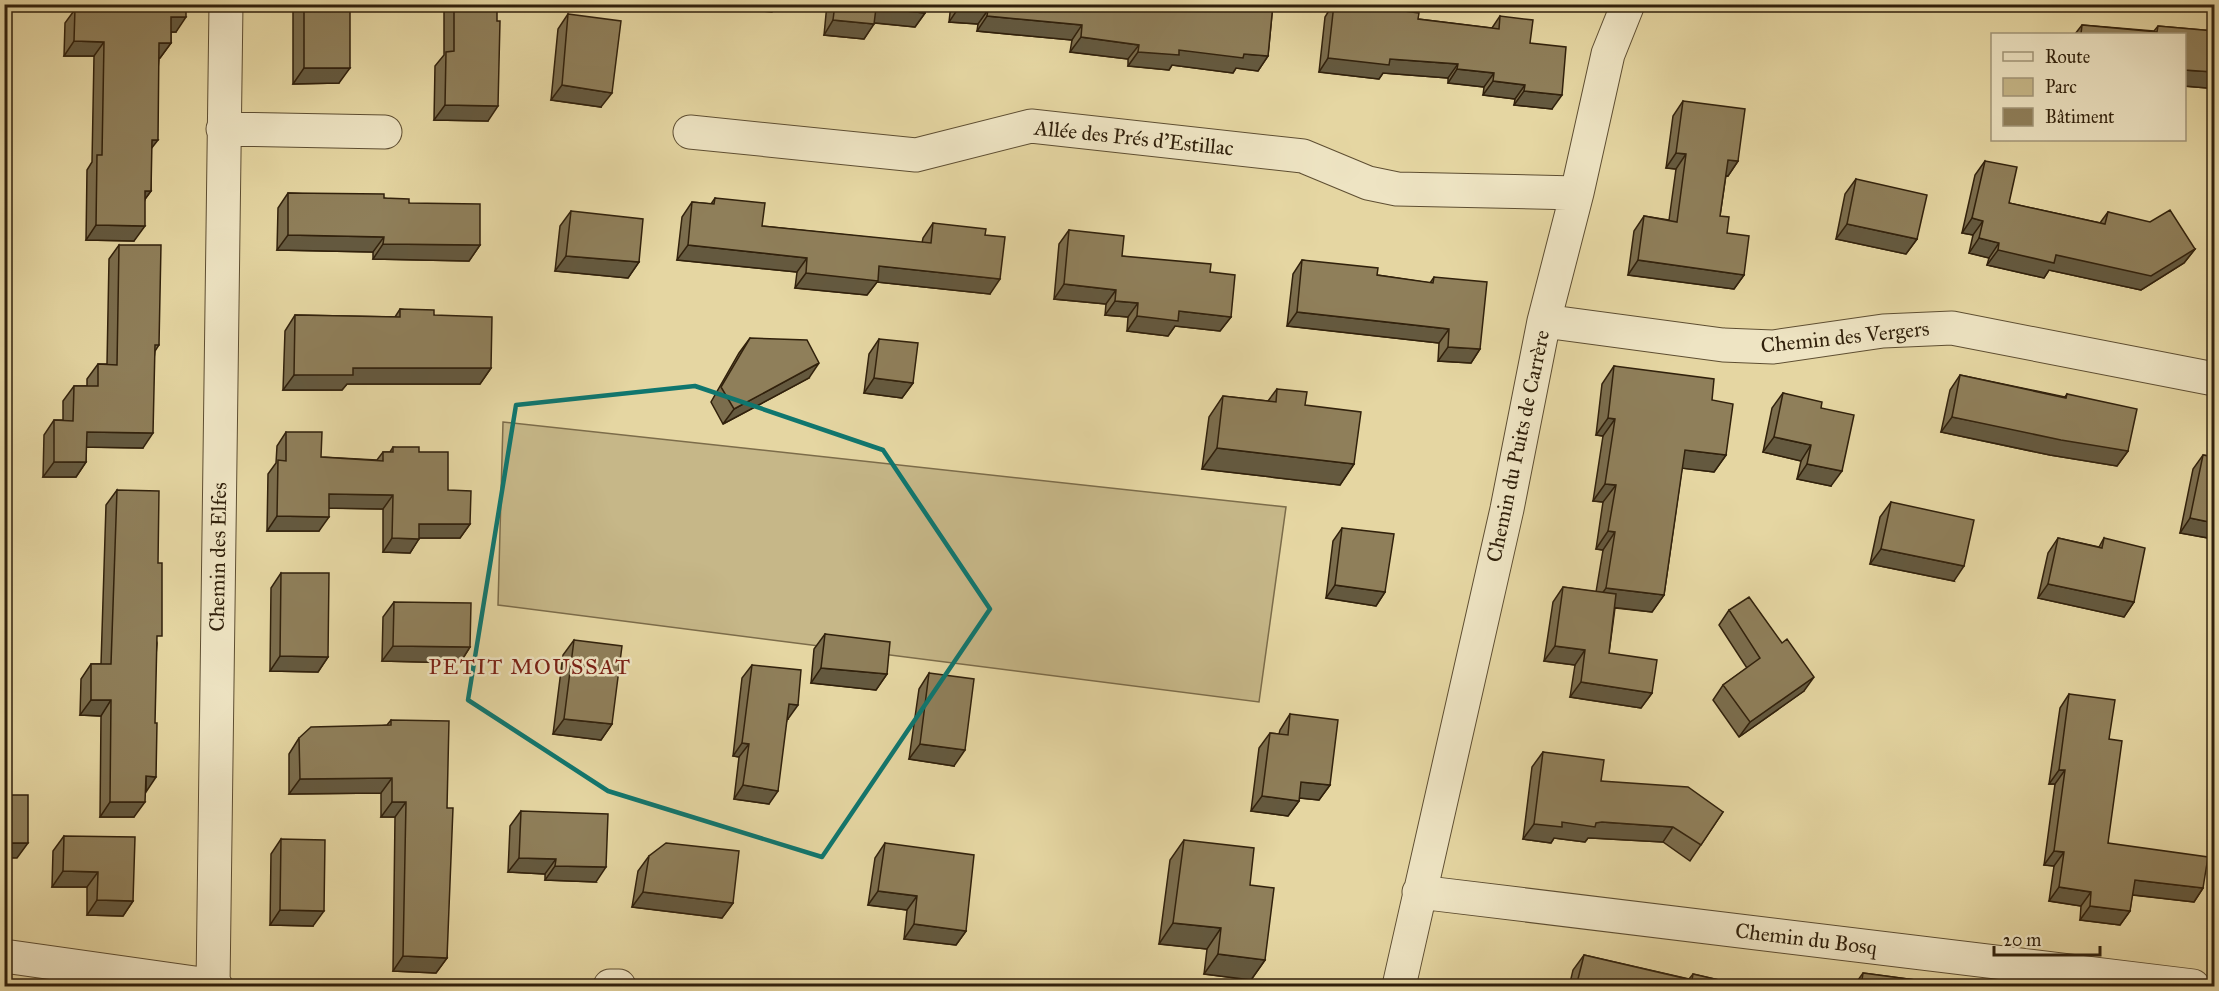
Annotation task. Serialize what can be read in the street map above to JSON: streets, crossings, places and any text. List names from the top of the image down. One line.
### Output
{"streets":{"street":["Allée des Prés d'Estillac","Chemin des Vergers","Chemin du Puits de Carrère","Chemin des Elfes","Chemin du Bosq"]},"crossings":[["Allée des Prés d'Estillac","Chemin du Puits de Carrère"],["Chemin des Vergers","Chemin du Puits de Carrère"],["Chemin du Puits de Carrère","Chemin du Bosq"]],"districts":["PETIT MOUSSAT"],"legend":["Route","Parc","Bâtiment"],"scale_bar":"20 m"}
